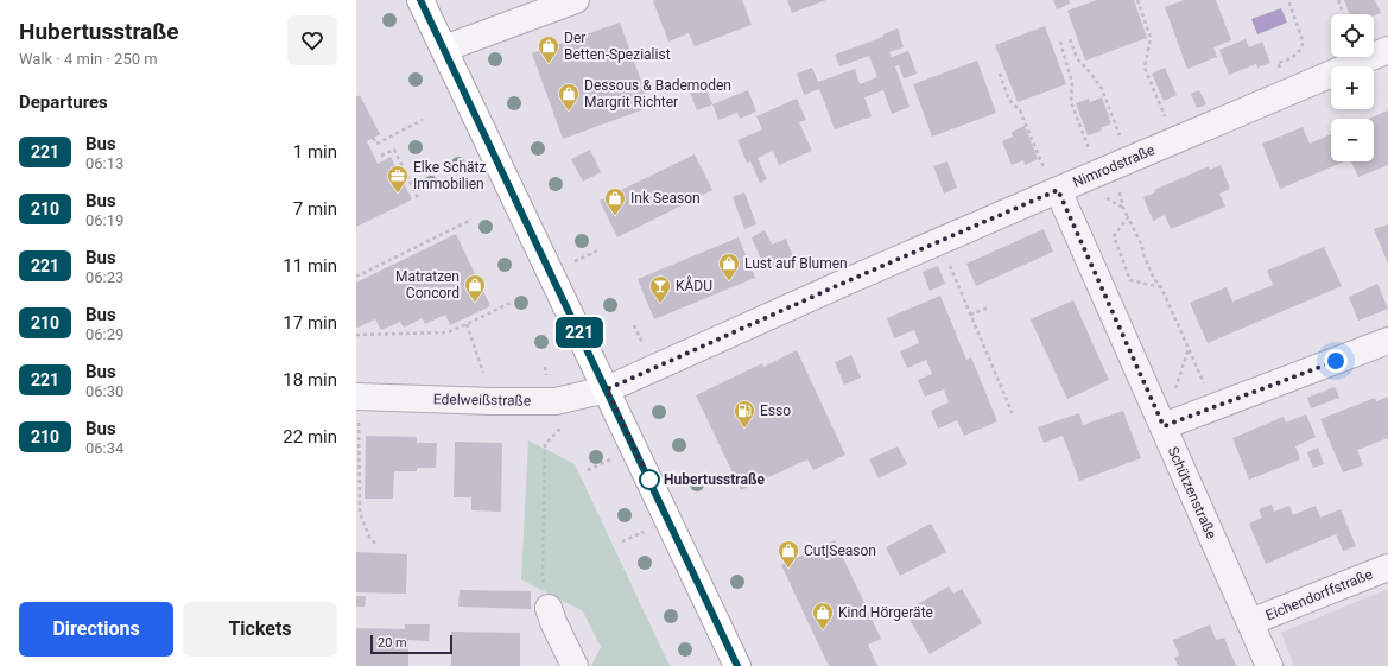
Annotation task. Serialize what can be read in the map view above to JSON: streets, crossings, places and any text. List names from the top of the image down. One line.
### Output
{"streets":{"street":["Nimrodstraße","Edelweißstraße","Schützenstraße","Eichendorffstraße"]},"crossings":[["Nimrodstraße","Edelweißstraße"],["Nimrodstraße","Schützenstraße"],["Schützenstraße","Eichendorffstraße"]],"places":{"shop":["Der Betten-Spezialist","Dessous & Bademoden Margrit Richter","Ink Season","Lust auf Blumen","Matratzen Concord","Cut|Season","Kind Hörgeräte"],"office":["Elke Schätz Immobilien"],"bar":["KÅDU"],"fuel station":["Esso"],"other":["Hubertusstraße"]},"lines":["bus line 221"],"scale_bar":"20 m","page":{"heading":[["Hubertusstraße","Walk · 4 min · 250 m"],"Departures"],"on_map":"221","map_buttons":["+","−"],"list":[{"mark":"221","name":"Bus","note":"06:13","value":"1 min"},{"mark":"210","name":"Bus","note":"06:19","value":"7 min"},{"mark":"221","name":"Bus","note":"06:23","value":"11 min"},{"mark":"210","name":"Bus","note":"06:29","value":"17 min"},{"mark":"221","name":"Bus","note":"06:30","value":"18 min"},{"mark":"210","name":"Bus","note":"06:34","value":"22 min"}],"buttons":["Directions","Tickets"],"scale":"20 m"}}
